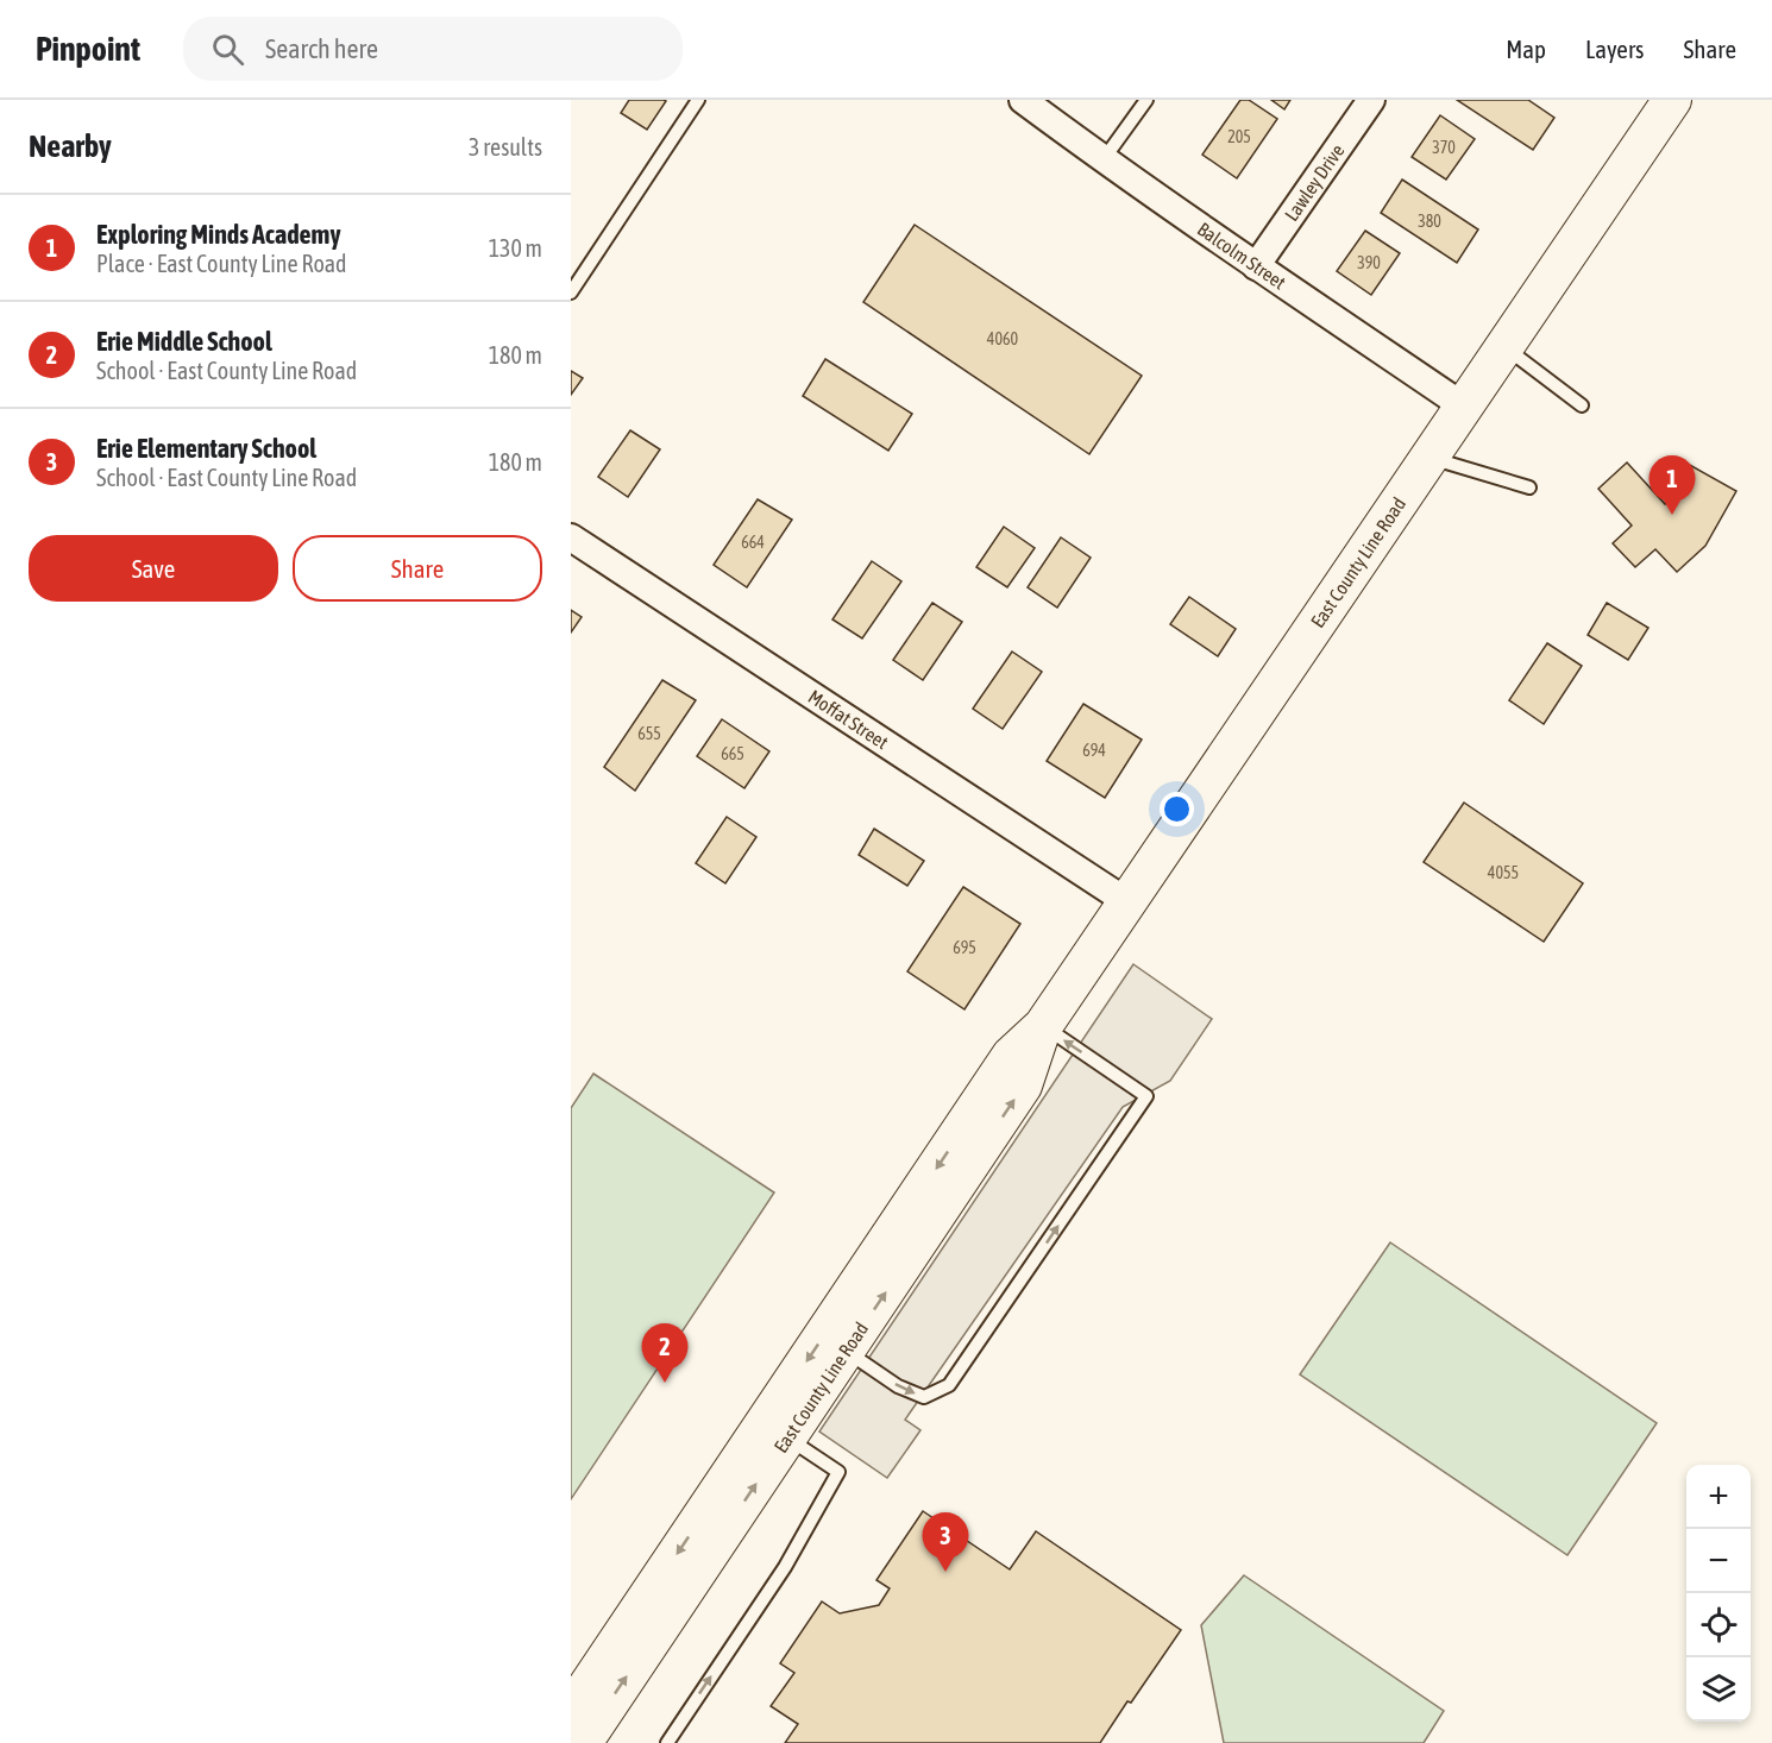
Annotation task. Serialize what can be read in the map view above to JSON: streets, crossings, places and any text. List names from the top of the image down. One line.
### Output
{"streets":{"main road":["East County Line Road"],"street":["Lawley Drive","Balcolm Street","Moffat Street"]},"crossings":[["Lawley Drive","Balcolm Street"],["Balcolm Street","East County Line Road"],["East County Line Road","Moffat Street"]],"house_numbers":["205","370","380","390","4060","664","655","694","665","4055","695"],"page":{"header":"Pinpoint","search":"Search here","nav":["Map","Layers","Share"],"heading":["Nearby","3 results"],"list":[{"mark":"1","name":"Exploring Minds Academy","note":"Place · East County Line Road","value":"130 m"},{"mark":"2","name":"Erie Middle School","note":"School · East County Line Road","value":"180 m"},{"mark":"3","name":"Erie Elementary School","note":"School · East County Line Road","value":"180 m"}],"pins":["1","2","3"],"buttons":["Save","Share"],"map_buttons":["+","−"]}}
